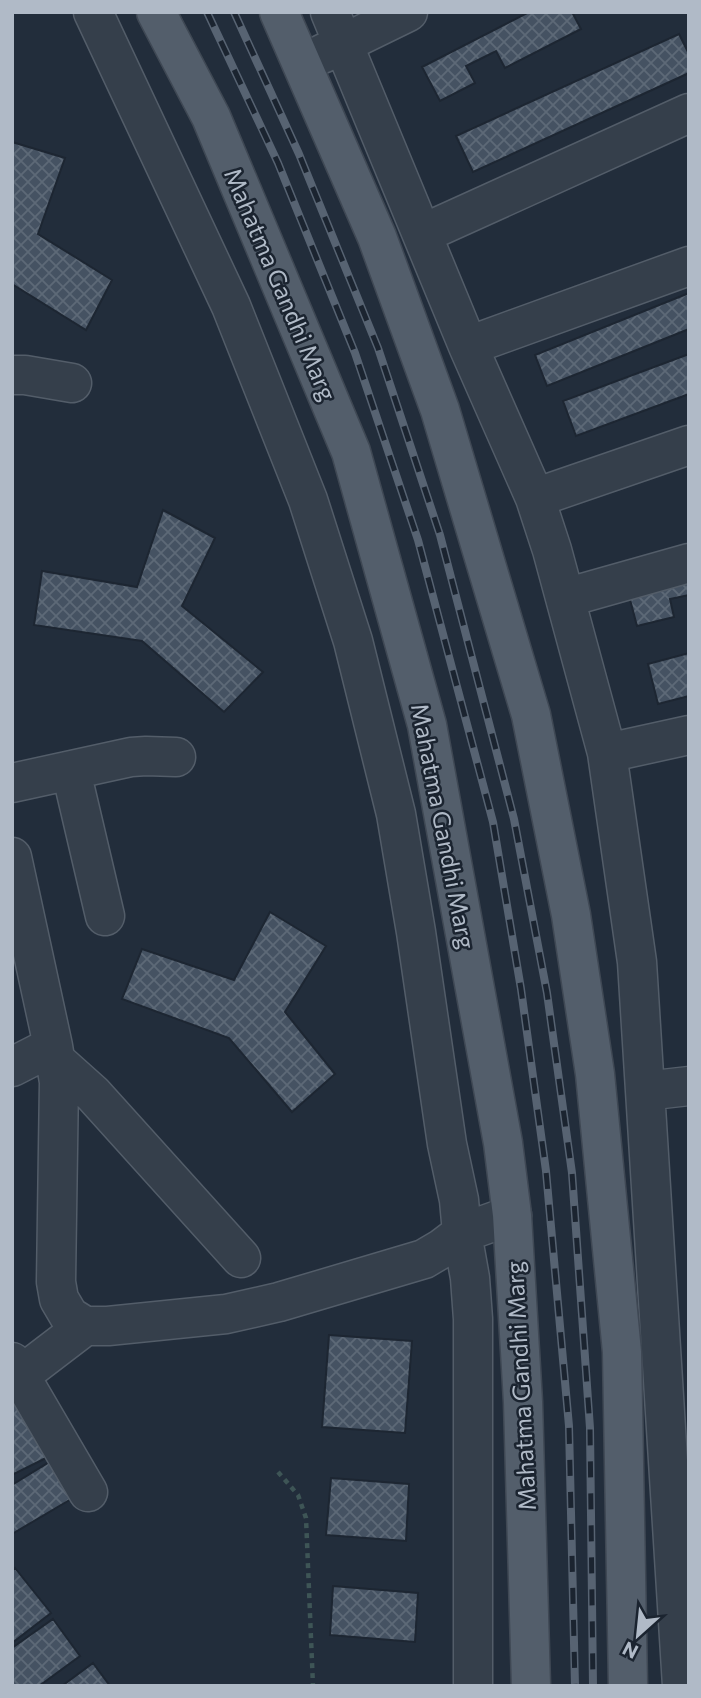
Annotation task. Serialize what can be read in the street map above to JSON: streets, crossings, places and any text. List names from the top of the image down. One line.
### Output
{"streets":{"main road":["Mahatma Gandhi Marg"]},"north":"bottom left"}
